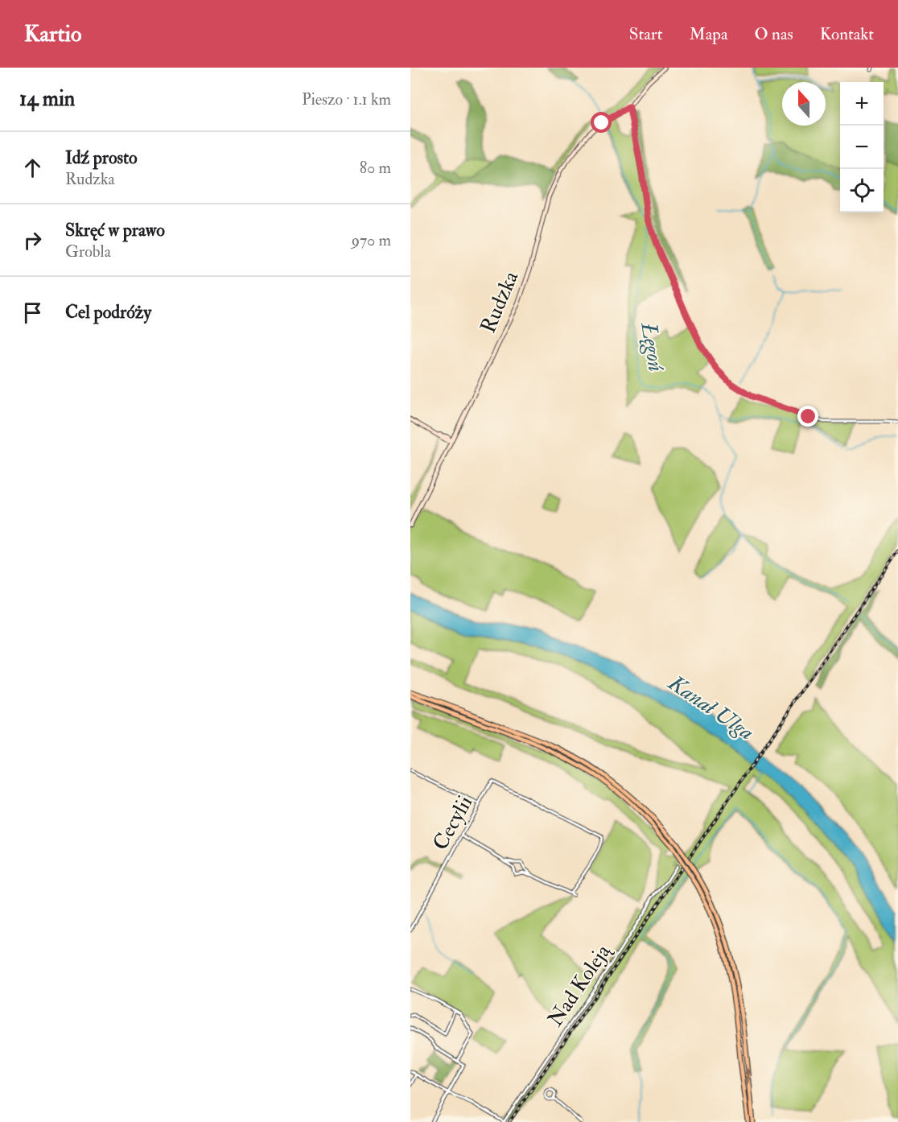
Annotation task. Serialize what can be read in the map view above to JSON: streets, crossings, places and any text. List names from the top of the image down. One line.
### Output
{"streets":{"main road":["Rudzka"],"street":["Cecylii","Nad Koleją"]},"water":["Łęgoń","Kanał Ulga"],"north":"top","page":{"header":"Kartio","nav":["Start","Mapa","O nas","Kontakt"],"heading":["14 min","Pieszo · 1.1 km"],"map_buttons":["+","−"],"list":[["Idź prosto","Rudzka","80 m"],["Skręć w prawo","Grobla","970 m"],"Cel podróży"]}}
